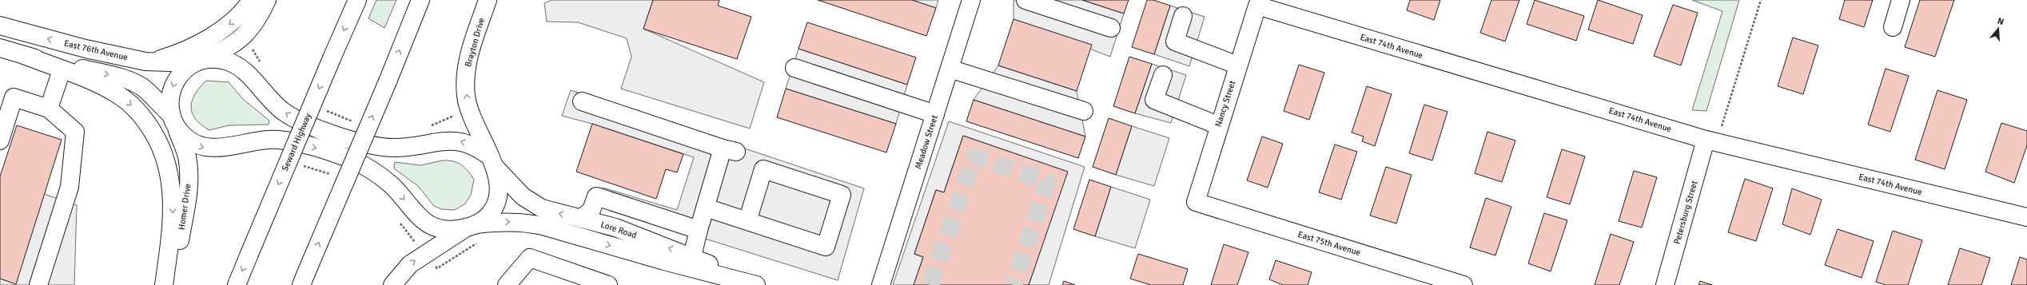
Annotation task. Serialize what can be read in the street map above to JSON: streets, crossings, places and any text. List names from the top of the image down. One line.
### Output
{"streets":{"main road":["Brayton Drive","East 74th Avenue","East 76th Avenue","Nancy Street","Seward Highway","Meadow Street","Homer Drive","Petersburg Street","Lore Road","East 75th Avenue"]},"crossings":[["Brayton Drive","East 76th Avenue"],["Brayton Drive","Lore Road"],["East 74th Avenue","Nancy Street"],["East 74th Avenue","Petersburg Street"],["East 76th Avenue","Lore Road"],["Nancy Street","East 75th Avenue"],["Homer Drive","Lore Road"]],"north":"top"}
